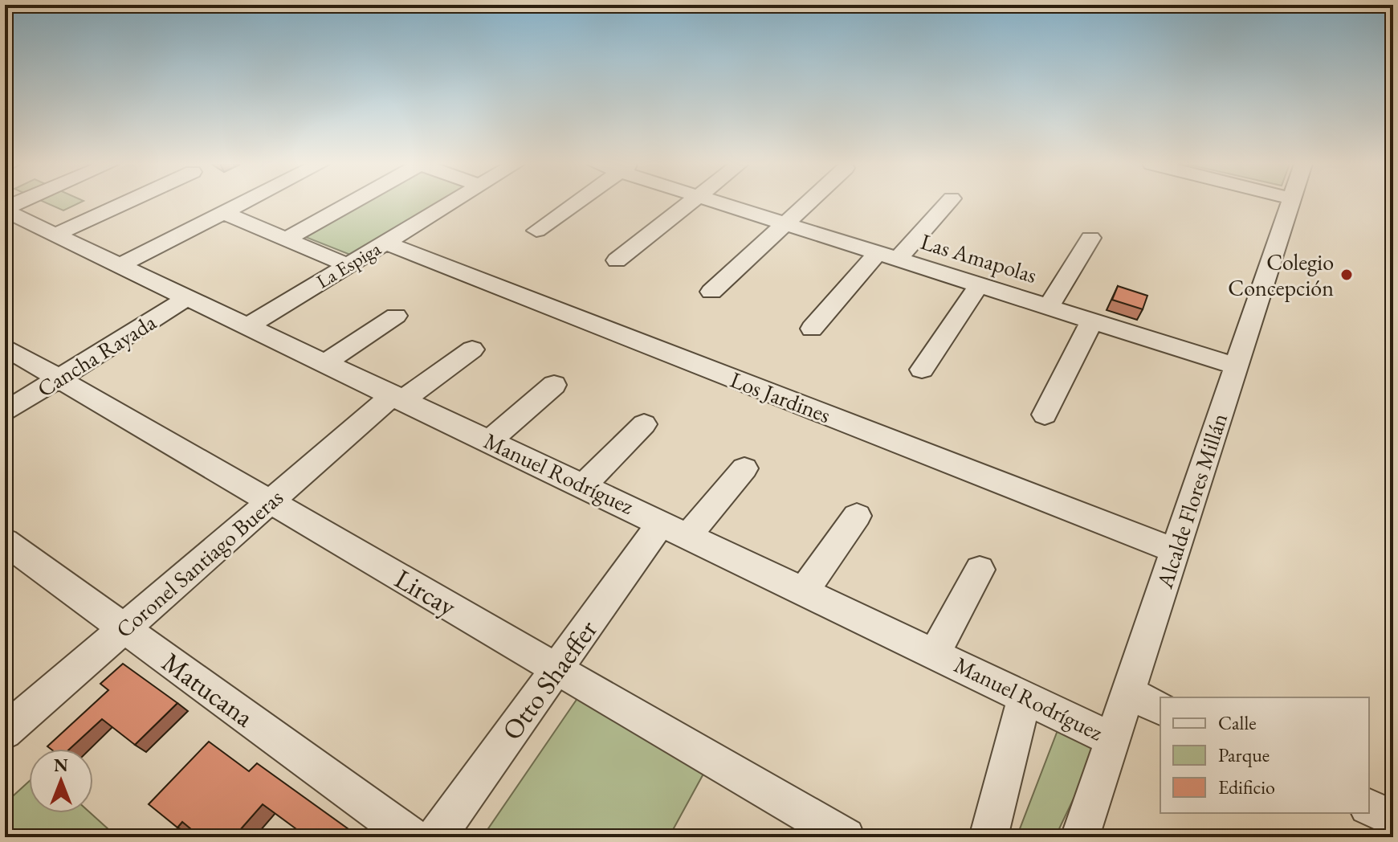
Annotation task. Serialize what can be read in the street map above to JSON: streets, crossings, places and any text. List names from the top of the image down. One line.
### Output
{"streets":{"street":["Las Amapolas","La Espiga","Cancha Rayada","Los Jardines","Manuel Rodríguez","Alcalde Flores Millán","Coronel Santiago Bueras","Lircay","Otto Shaeffer","Matucana"]},"crossings":[["Las Amapolas","Alcalde Flores Millán"],["La Espiga","Los Jardines"],["La Espiga","Manuel Rodríguez"],["Cancha Rayada","Manuel Rodríguez"],["Cancha Rayada","Lircay"],["Los Jardines","Alcalde Flores Millán"],["Manuel Rodríguez","Alcalde Flores Millán"],["Manuel Rodríguez","Coronel Santiago Bueras"],["Manuel Rodríguez","Otto Shaeffer"],["Coronel Santiago Bueras","Lircay"],["Coronel Santiago Bueras","Matucana"],["Lircay","Otto Shaeffer"]],"places":["Colegio Concepción"],"legend":["Calle","Parque","Edificio"],"north":"top"}
